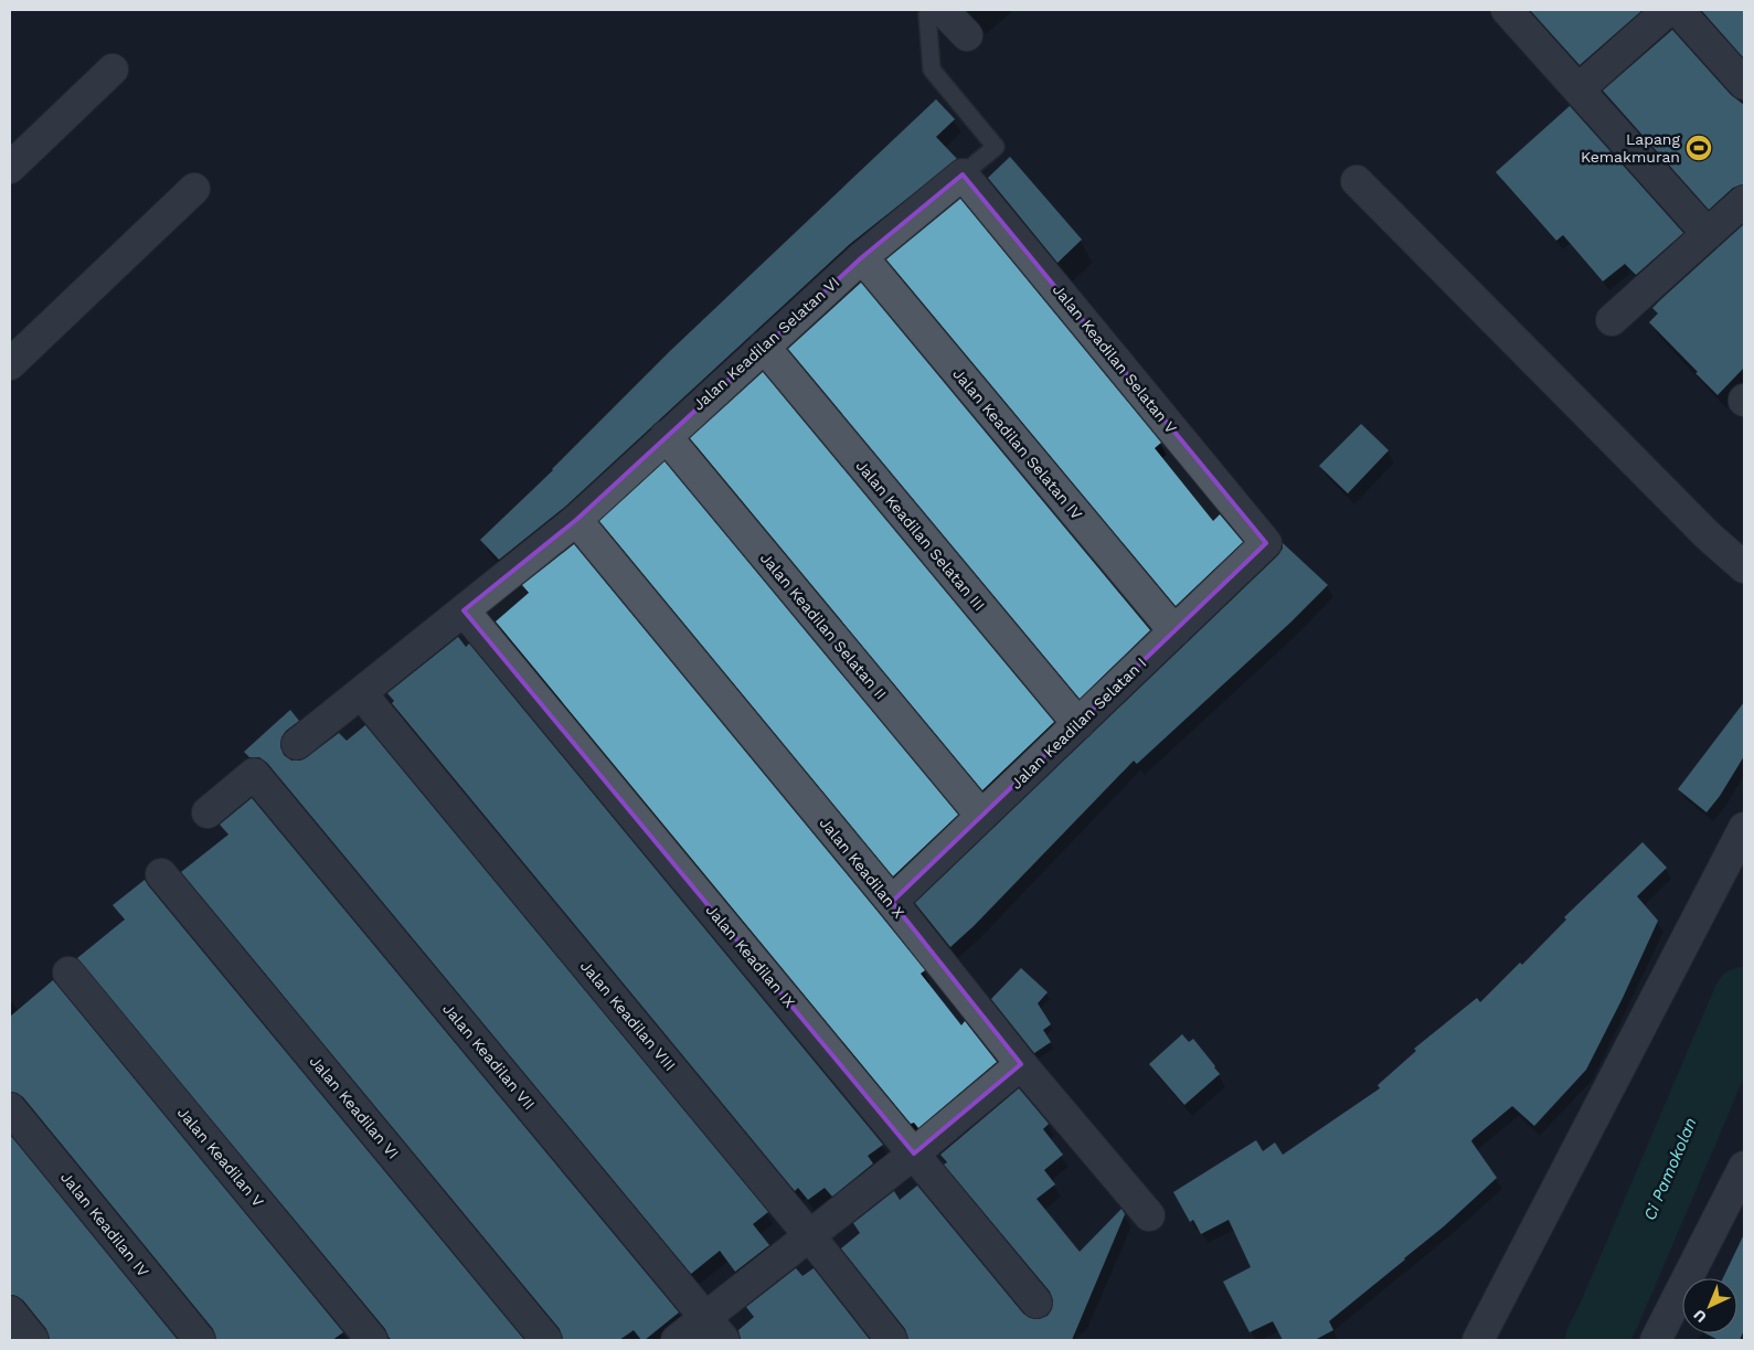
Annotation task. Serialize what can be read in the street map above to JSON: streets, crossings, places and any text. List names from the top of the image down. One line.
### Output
{"streets":{"street":["Jalan Keadilan Selatan VI","Jalan Keadilan Selatan V","Jalan Keadilan Selatan IV","Jalan Keadilan Selatan III","Jalan Keadilan Selatan II","Jalan Keadilan Selatan I","Jalan Keadilan X","Jalan Keadilan IX","Jalan Keadilan VIII","Jalan Keadilan VII","Jalan Keadilan VI","Jalan Keadilan V","Jalan Keadilan IV"]},"crossings":[["Jalan Keadilan Selatan VI","Jalan Keadilan Selatan V"],["Jalan Keadilan Selatan VI","Jalan Keadilan Selatan IV"],["Jalan Keadilan Selatan VI","Jalan Keadilan Selatan III"],["Jalan Keadilan Selatan VI","Jalan Keadilan Selatan II"],["Jalan Keadilan Selatan VI","Jalan Keadilan X"],["Jalan Keadilan Selatan VI","Jalan Keadilan IX"],["Jalan Keadilan Selatan VI","Jalan Keadilan VIII"],["Jalan Keadilan Selatan V","Jalan Keadilan Selatan I"],["Jalan Keadilan Selatan IV","Jalan Keadilan Selatan I"],["Jalan Keadilan Selatan III","Jalan Keadilan Selatan I"],["Jalan Keadilan Selatan II","Jalan Keadilan Selatan I"],["Jalan Keadilan Selatan I","Jalan Keadilan X"]],"water":["Ci Pamokolan"],"places":{"sports":["Lapang Kemakmuran"]},"north":"bottom left"}
